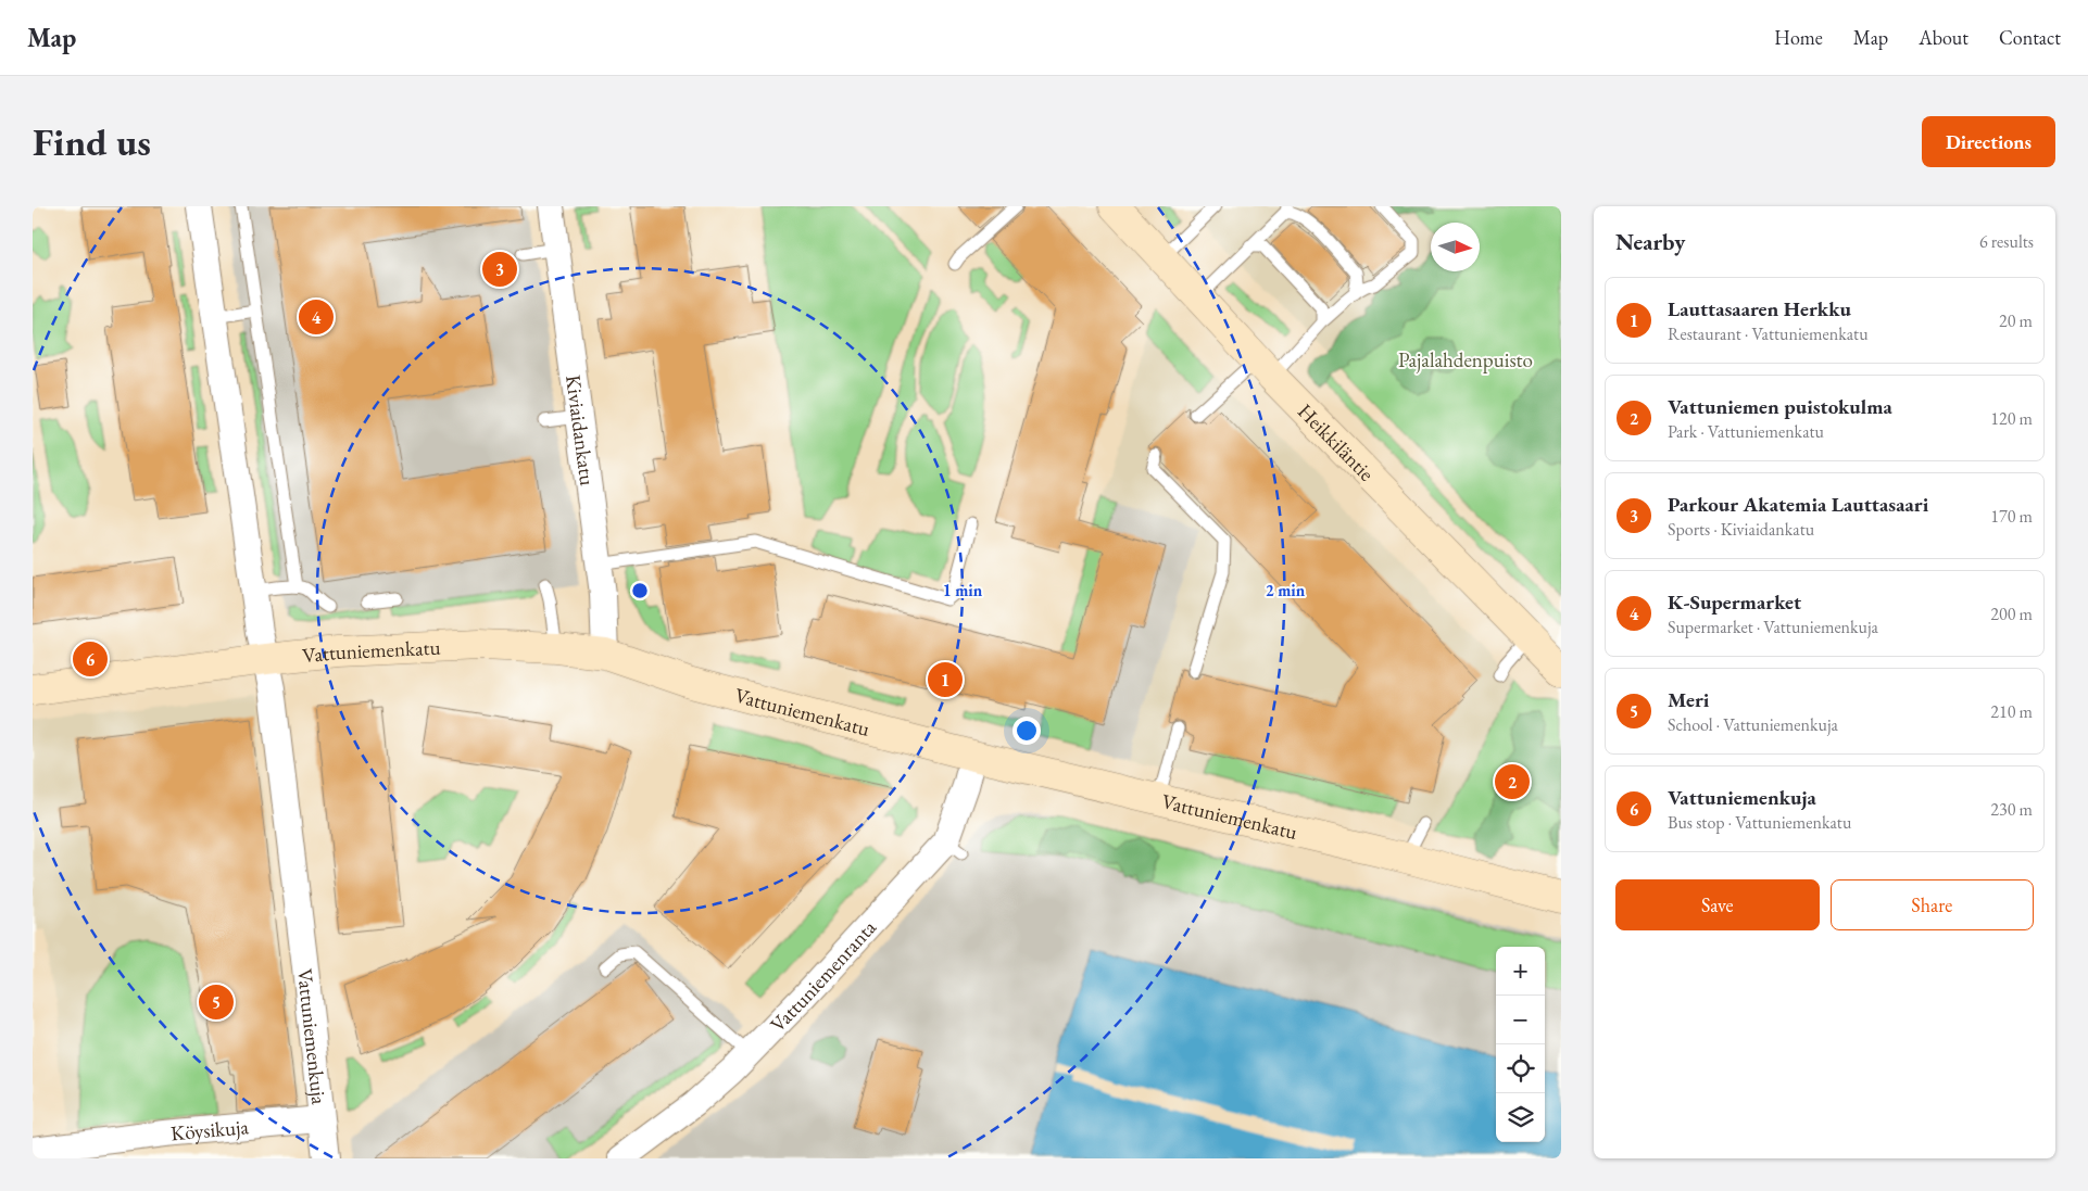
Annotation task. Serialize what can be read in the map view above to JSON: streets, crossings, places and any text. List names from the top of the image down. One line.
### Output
{"streets":{"street":["Kiviaidankatu","Heikkiläntie","Vattuniemenkatu","Vattuniemenranta","Vattuniemenkuja","Köysikuja"]},"crossings":[["Kiviaidankatu","Vattuniemenkatu"],["Vattuniemenkatu","Vattuniemenranta"],["Vattuniemenkatu","Vattuniemenkuja"],["Vattuniemenkuja","Köysikuja"]],"parks":["Pajalahdenpuisto"],"north":"right","page":{"header":"Map","nav":["Home","Map","About","Contact"],"buttons":["Directions",["Save","Share"]],"title":"Find us","heading":["Nearby","6 results"],"pins":["3","4","6","1","2","5"],"list":[{"mark":"1","name":"Lauttasaaren Herkku","note":"Restaurant · Vattuniemenkatu","value":"20 m"},{"mark":"2","name":"Vattuniemen puistokulma","note":"Park · Vattuniemenkatu","value":"120 m"},{"mark":"3","name":"Parkour Akatemia Lauttasaari","note":"Sports · Kiviaidankatu","value":"170 m"},{"mark":"4","name":"K-Supermarket","note":"Supermarket · Vattuniemenkuja","value":"200 m"},{"mark":"5","name":"Meri","note":"School · Vattuniemenkuja","value":"210 m"},{"mark":"6","name":"Vattuniemenkuja","note":"Bus stop · Vattuniemenkatu","value":"230 m"}],"map_buttons":["+","−"]},"rings":["1 min","2 min"]}
